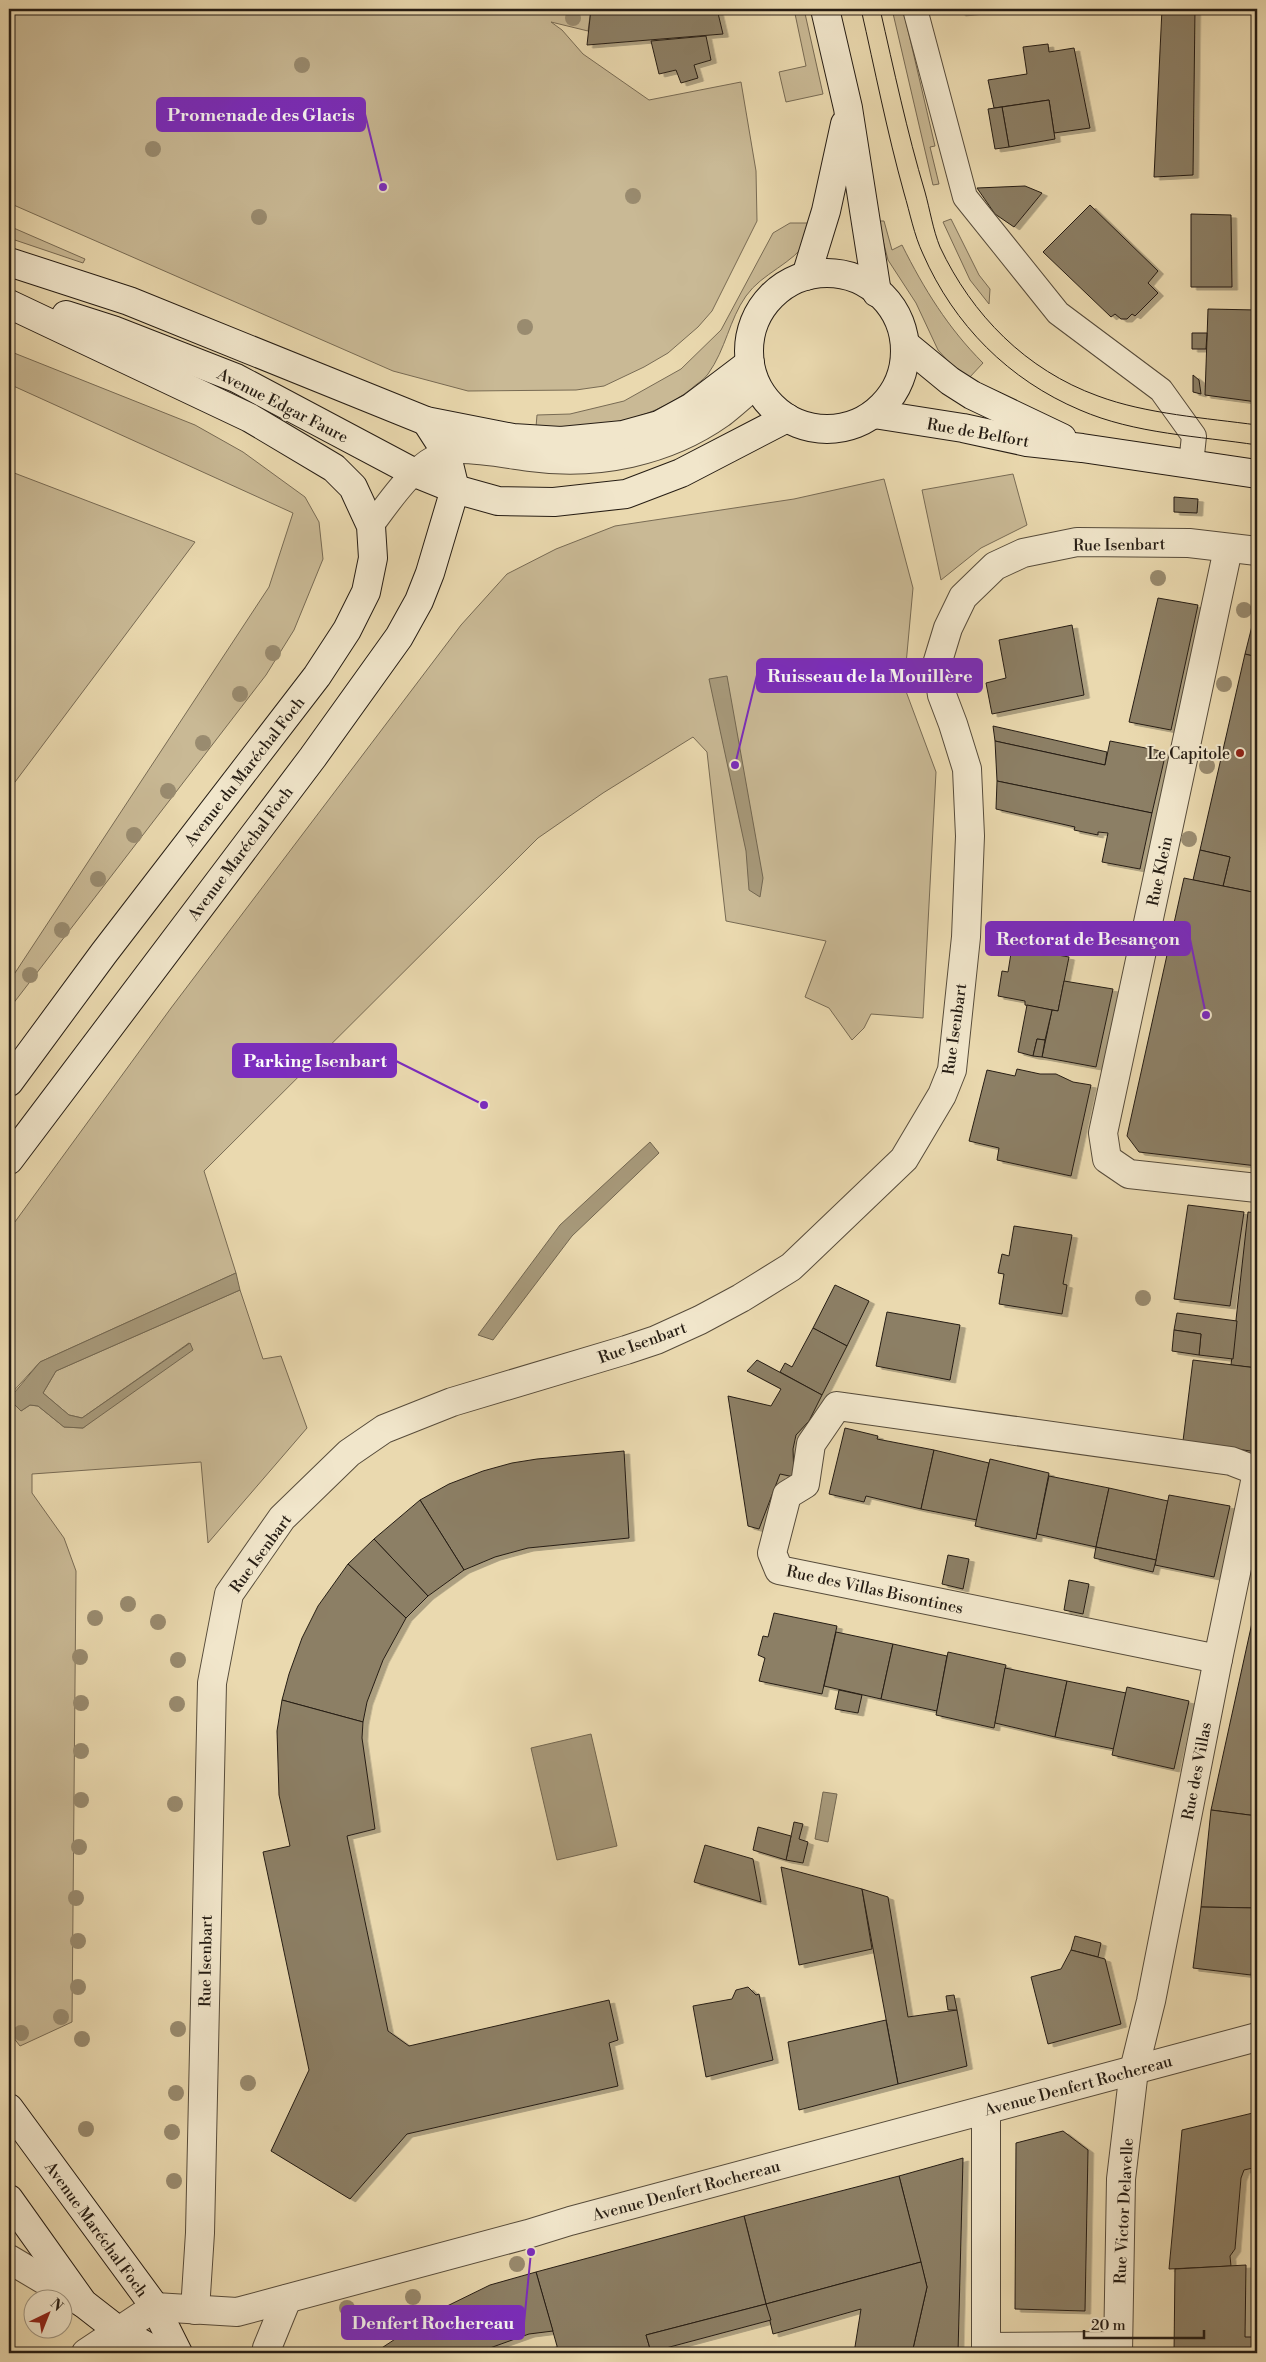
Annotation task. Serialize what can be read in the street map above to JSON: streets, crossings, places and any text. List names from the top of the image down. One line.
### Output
{"streets":{"street":["Avenue Edgar Faure","Rue de Belfort","Rue Isenbart","Avenue du Maréchal Foch","Avenue Maréchal Foch","Rue Klein","Rue des Villas Bisontines","Rue des Villas","Avenue Denfert Rochereau","Rue Victor Delavelle"]},"crossings":[["Avenue Edgar Faure","Rue de Belfort"],["Avenue Edgar Faure","Avenue du Maréchal Foch"],["Avenue Edgar Faure","Avenue Maréchal Foch"],["Rue Isenbart","Rue Klein"],["Rue Isenbart","Avenue Denfert Rochereau"],["Avenue Maréchal Foch","Avenue Denfert Rochereau"],["Rue des Villas Bisontines","Rue des Villas"],["Rue des Villas","Avenue Denfert Rochereau"],["Rue des Villas","Rue Victor Delavelle"],["Avenue Denfert Rochereau","Rue Victor Delavelle"]],"places":["Promenade des Glacis","Le Capitole","Ruisseau de la Mouillère","Rectorat de Besançon","Parking Isenbart","Denfert Rochereau"],"scale_bar":"20 m","north":"top right"}
